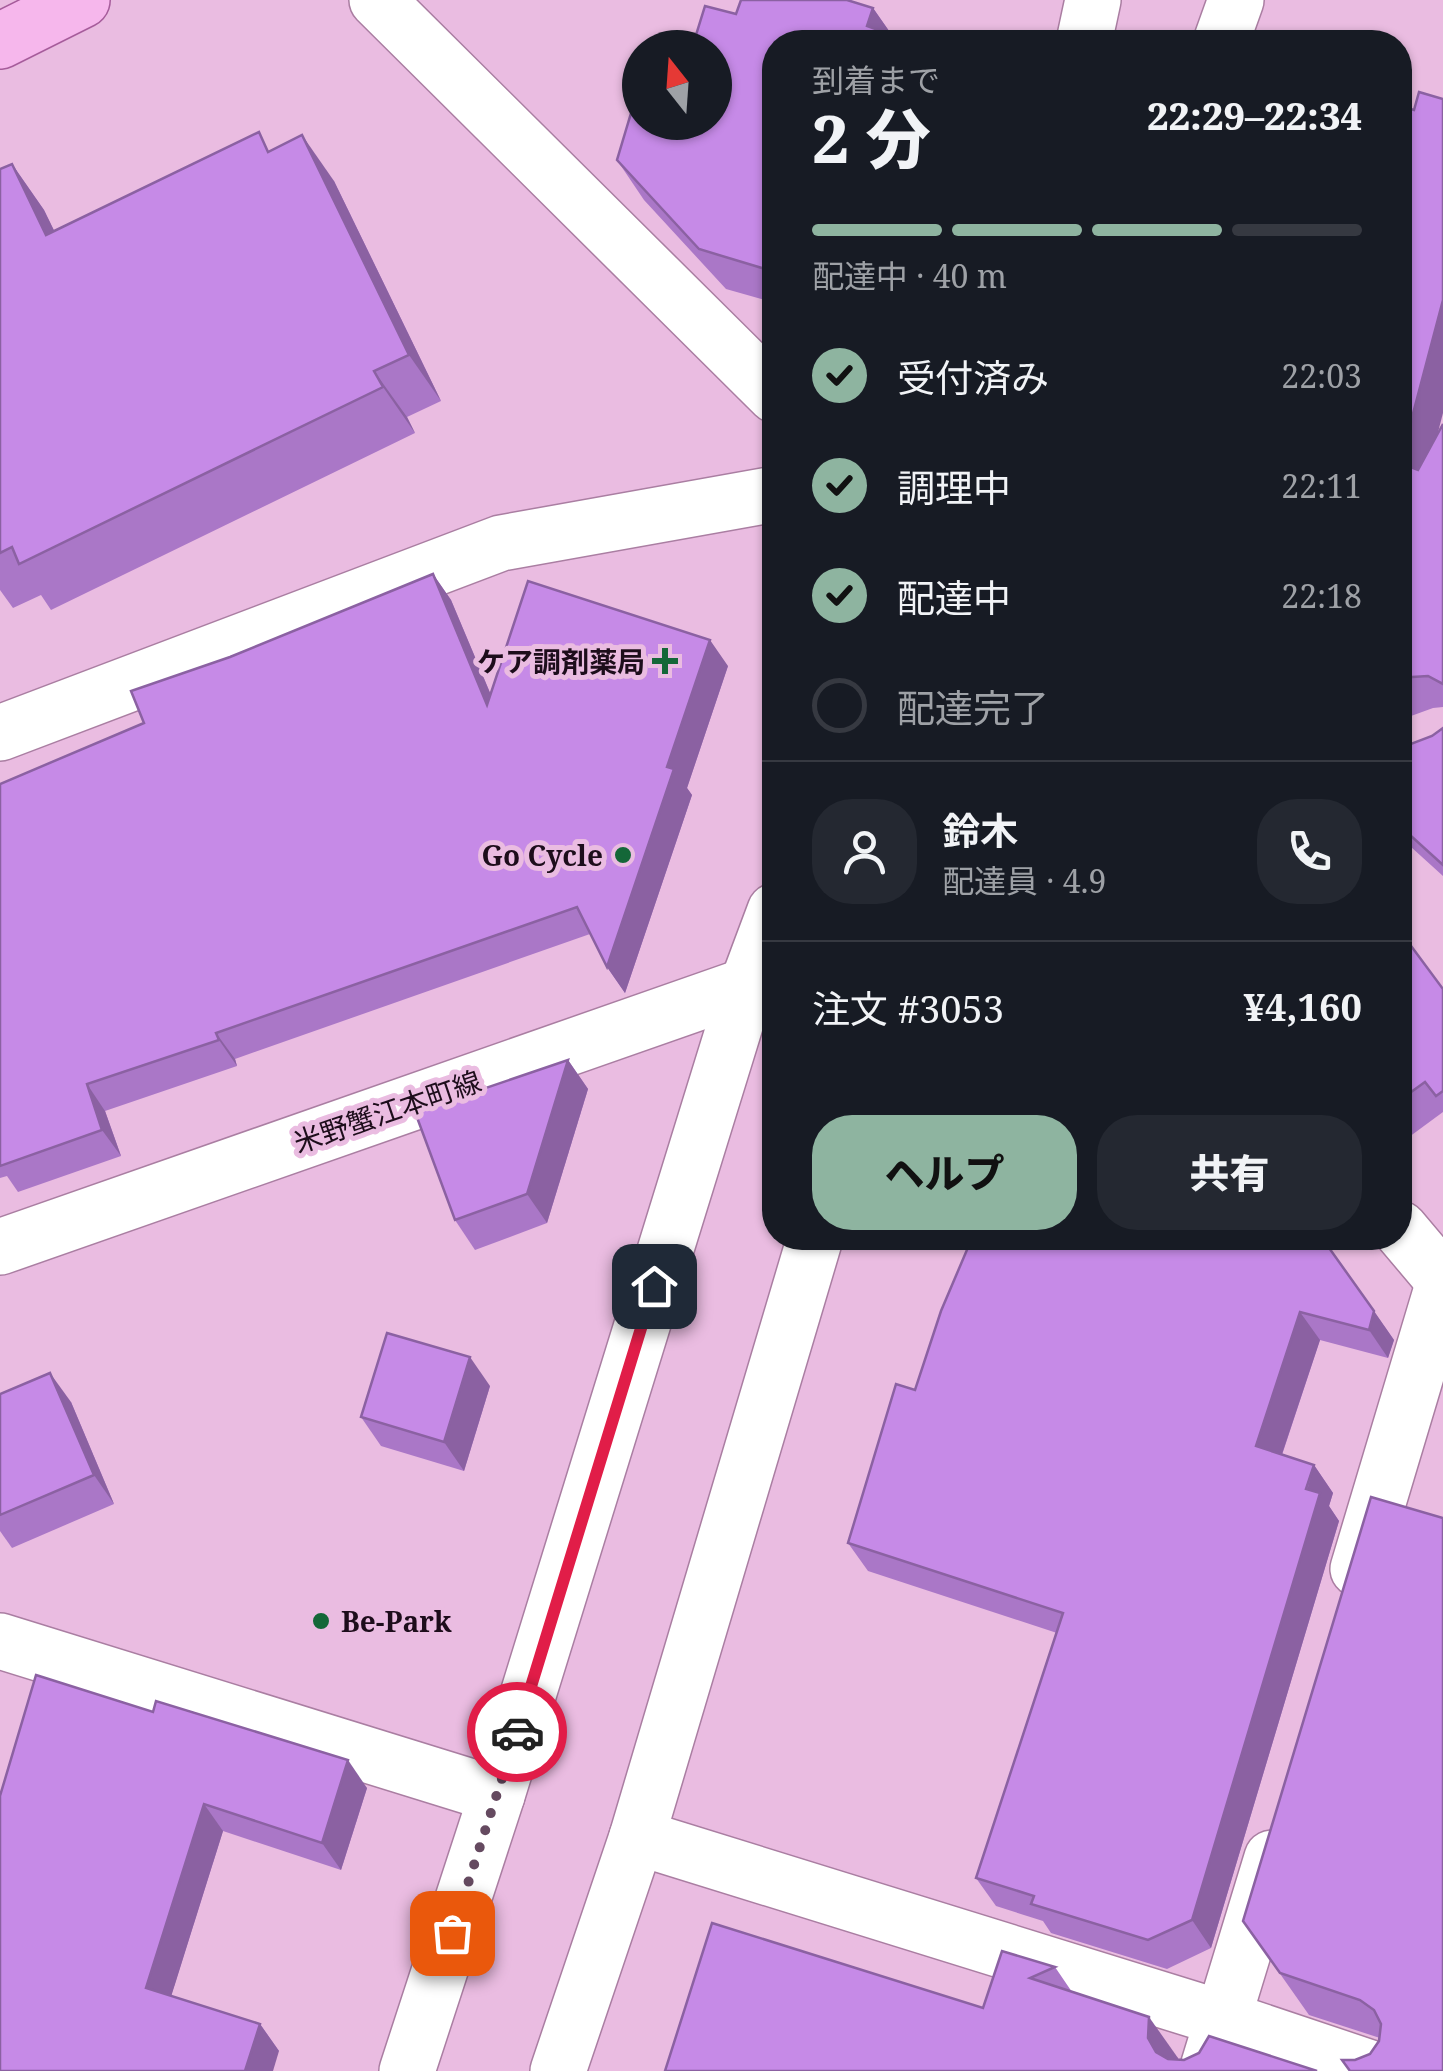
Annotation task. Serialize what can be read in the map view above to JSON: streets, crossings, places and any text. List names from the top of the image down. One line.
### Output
{"streets":{"street":["米野蟹江本町線"]},"places":{"health":["ケア調剤薬局"],"other":["Go Cycle","Be-Park"]},"north":"top","page":{"heading":["2 分","到着まで","22:29–22:34"],"panel":["鈴木","配達員 · 4.9","注文 #3053","¥4,160"],"bar":"配達中 · 40 m","list":[["受付済み","22:03"],["調理中","22:11"],["配達中","22:18"],"配達完了"],"buttons":["ヘルプ","共有"]}}
